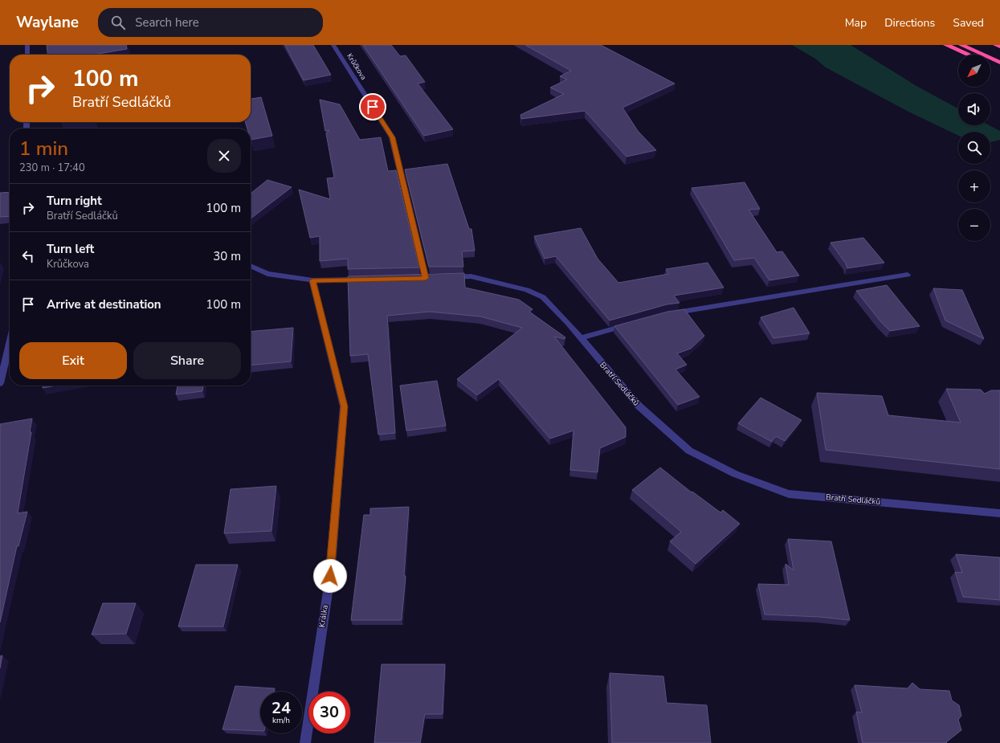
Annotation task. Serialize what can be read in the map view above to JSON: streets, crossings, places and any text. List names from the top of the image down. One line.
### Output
{"streets":{"street":["Krůčkova","Bratří Sedláčků","Králka"]},"north":"bottom left","page":{"header":"Waylane","search":"Search here","nav":["Map","Directions","Saved"],"map_buttons":["+","−"],"turn":["100 m","Bratří Sedláčků"],"heading":["1 min","230 m · 17:40"],"list":[{"name":"Turn right","note":"Bratří Sedláčků","value":"100 m"},{"name":"Turn left","note":"Krůčkova","value":"30 m"},{"name":"Arrive at destination","value":"100 m"}],"buttons":["Exit","Share"],"speed":"24 km/h","limit":"30"}}
